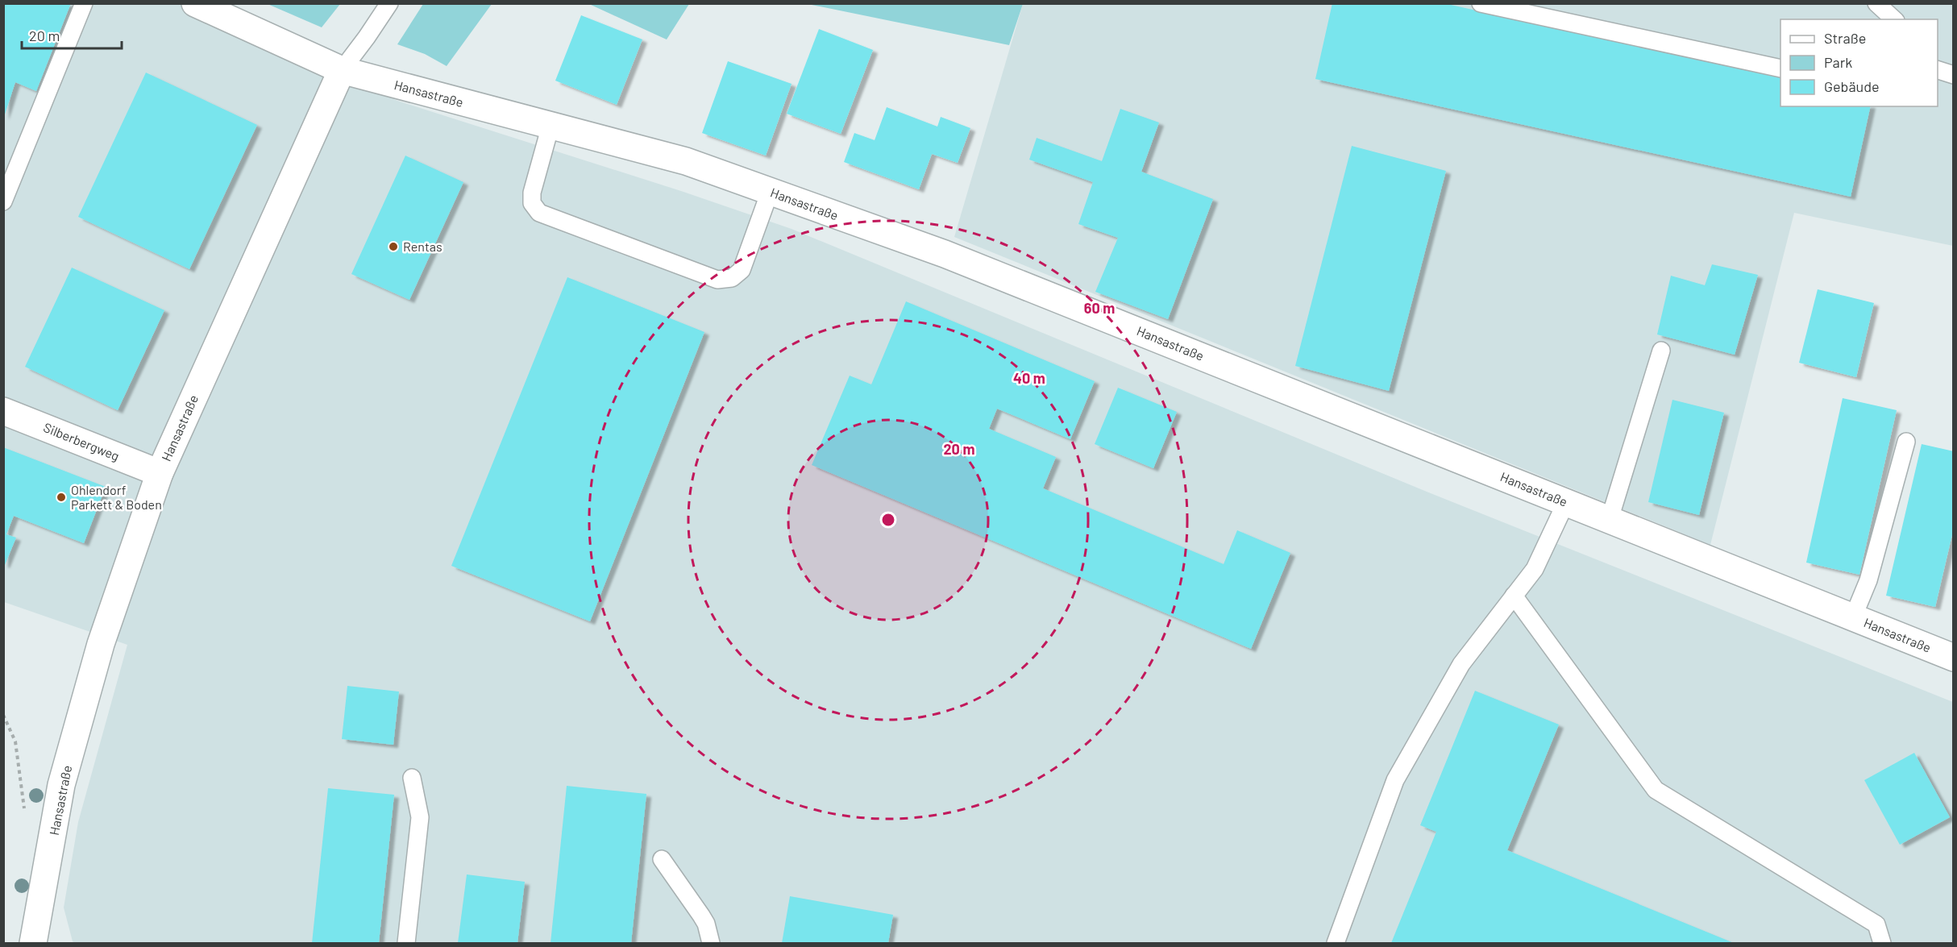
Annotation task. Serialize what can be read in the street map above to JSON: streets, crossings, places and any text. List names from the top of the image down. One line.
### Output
{"streets":{"street":["Hansastraße","Silberbergweg"]},"crossings":[["Hansastraße","Silberbergweg"]],"places":["Rentas","Ohlendorf Parkett & Boden"],"legend":["Straße","Park","Gebäude"],"scale_bar":"20 m","rings":["60 m","40 m","20 m"]}
